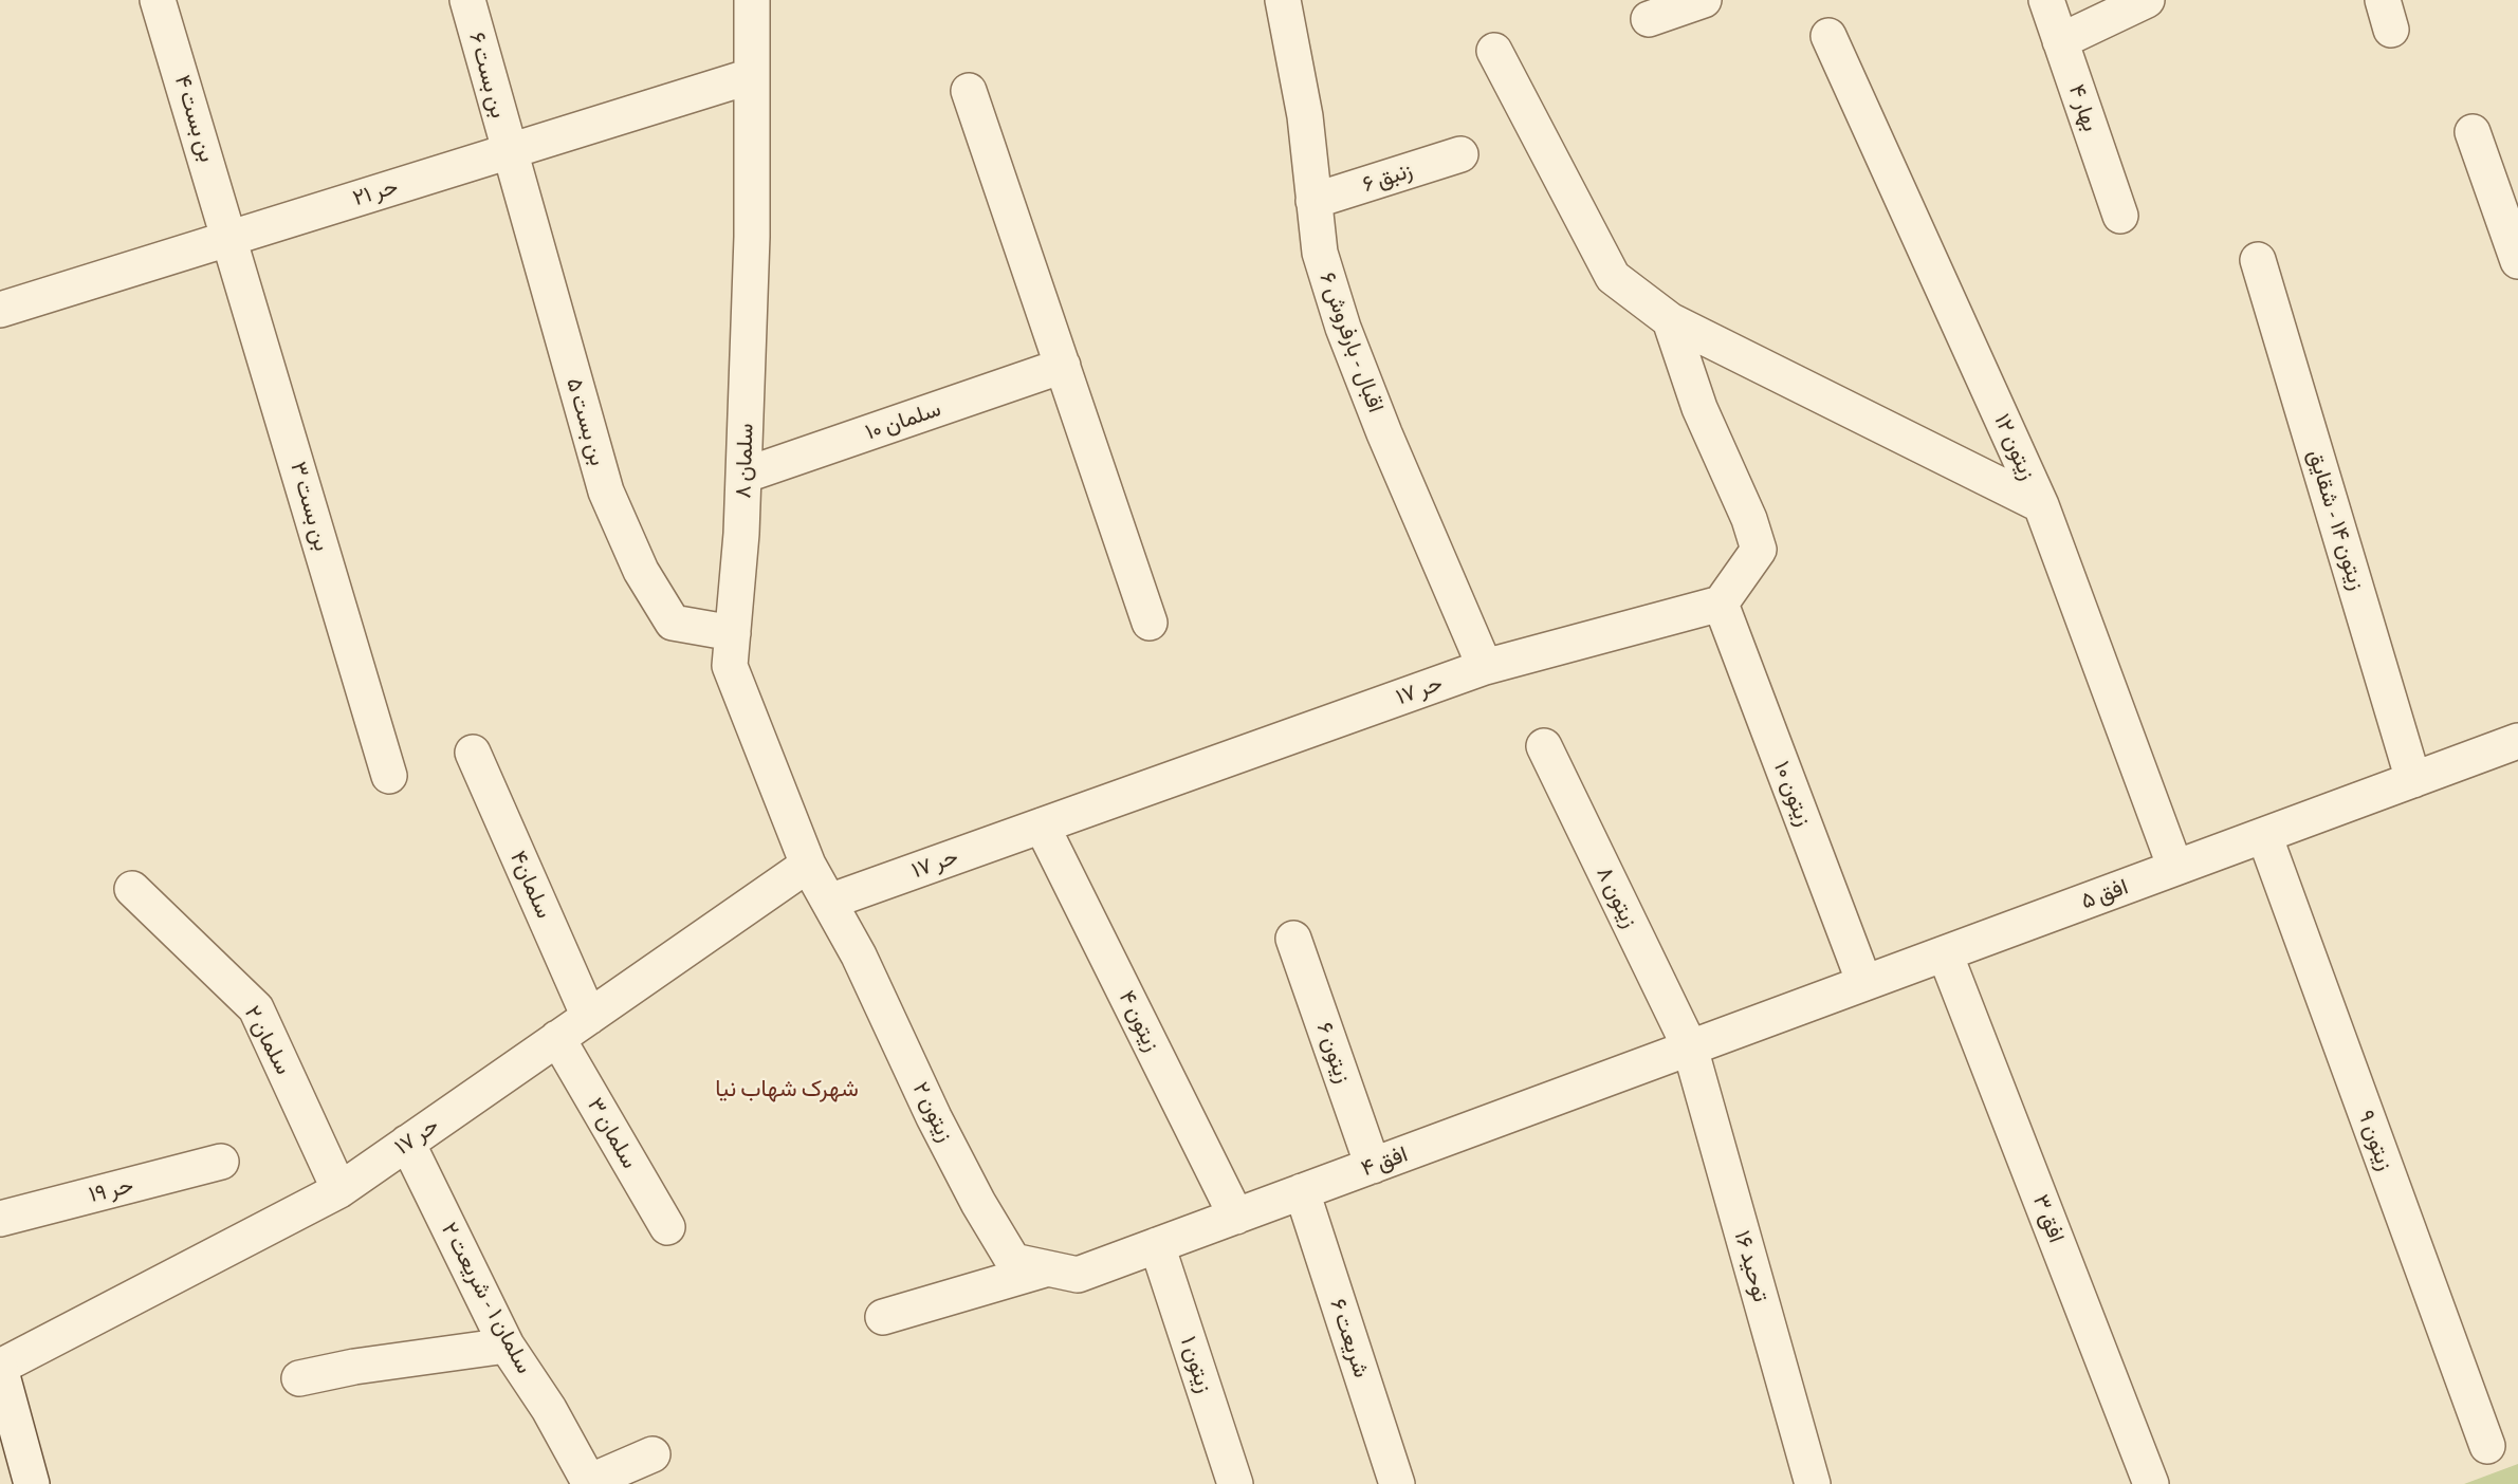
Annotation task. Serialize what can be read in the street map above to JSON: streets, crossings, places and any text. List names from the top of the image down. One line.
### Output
{"streets":{"street":["بن بست ۶","بهار ۴","بن بست ۴","زنبق ۶","حر ۲۱","اقبال - بارفروش ۶","سلمان ۱۰","بن بست ۵","زیتون ۱۲","سلمان ۸","بن بست ۳","زیتون ۱۴ - شقایق","حر ۱۷","زیتون ۱۰","سلمان۴","افق ۵","زیتون ۸","زیتون ۴","سلمان ۲","زیتون ۶","زیتون ۲","سلمان ۳","زیتون ۹","افق ۴","حر ۱۹","افق ۳","توحید ۱۶","سلمان ۱ - شریعت ۲","شریعت ۶","زیتون ۱"]},"crossings":[["بن بست ۶","حر ۲۱"],["بن بست ۶","بن بست ۵"],["بن بست ۴","حر ۲۱"],["بن بست ۴","بن بست ۳"],["زنبق ۶","اقبال - بارفروش ۶"],["حر ۲۱","بن بست ۵"],["حر ۲۱","سلمان ۸"],["حر ۲۱","بن بست ۳"],["اقبال - بارفروش ۶","حر ۱۷"],["سلمان ۱۰","سلمان ۸"],["بن بست ۵","سلمان ۸"],["زیتون ۱۲","افق ۵"],["سلمان ۸","حر ۱۷"],["سلمان ۸","زیتون ۲"],["زیتون ۱۴ - شقایق","افق ۵"],["حر ۱۷","زیتون ۱۰"],["حر ۱۷","سلمان۴"],["حر ۱۷","زیتون ۴"],["حر ۱۷","سلمان ۲"],["حر ۱۷","زیتون ۲"],["حر ۱۷","سلمان ۳"],["حر ۱۷","سلمان ۱ - شریعت ۲"],["زیتون ۱۰","افق ۵"],["افق ۵","زیتون ۸"],["افق ۵","زیتون ۹"],["افق ۵","افق ۴"],["افق ۵","افق ۳"],["افق ۵","توحید ۱۶"],["زیتون ۸","افق ۴"],["زیتون ۸","توحید ۱۶"],["زیتون ۴","افق ۴"],["زیتون ۶","افق ۴"],["زیتون ۲","افق ۴"],["افق ۴","توحید ۱۶"],["افق ۴","شریعت ۶"],["افق ۴","زیتون ۱"]],"districts":["شهرک شهاب نیا"]}
